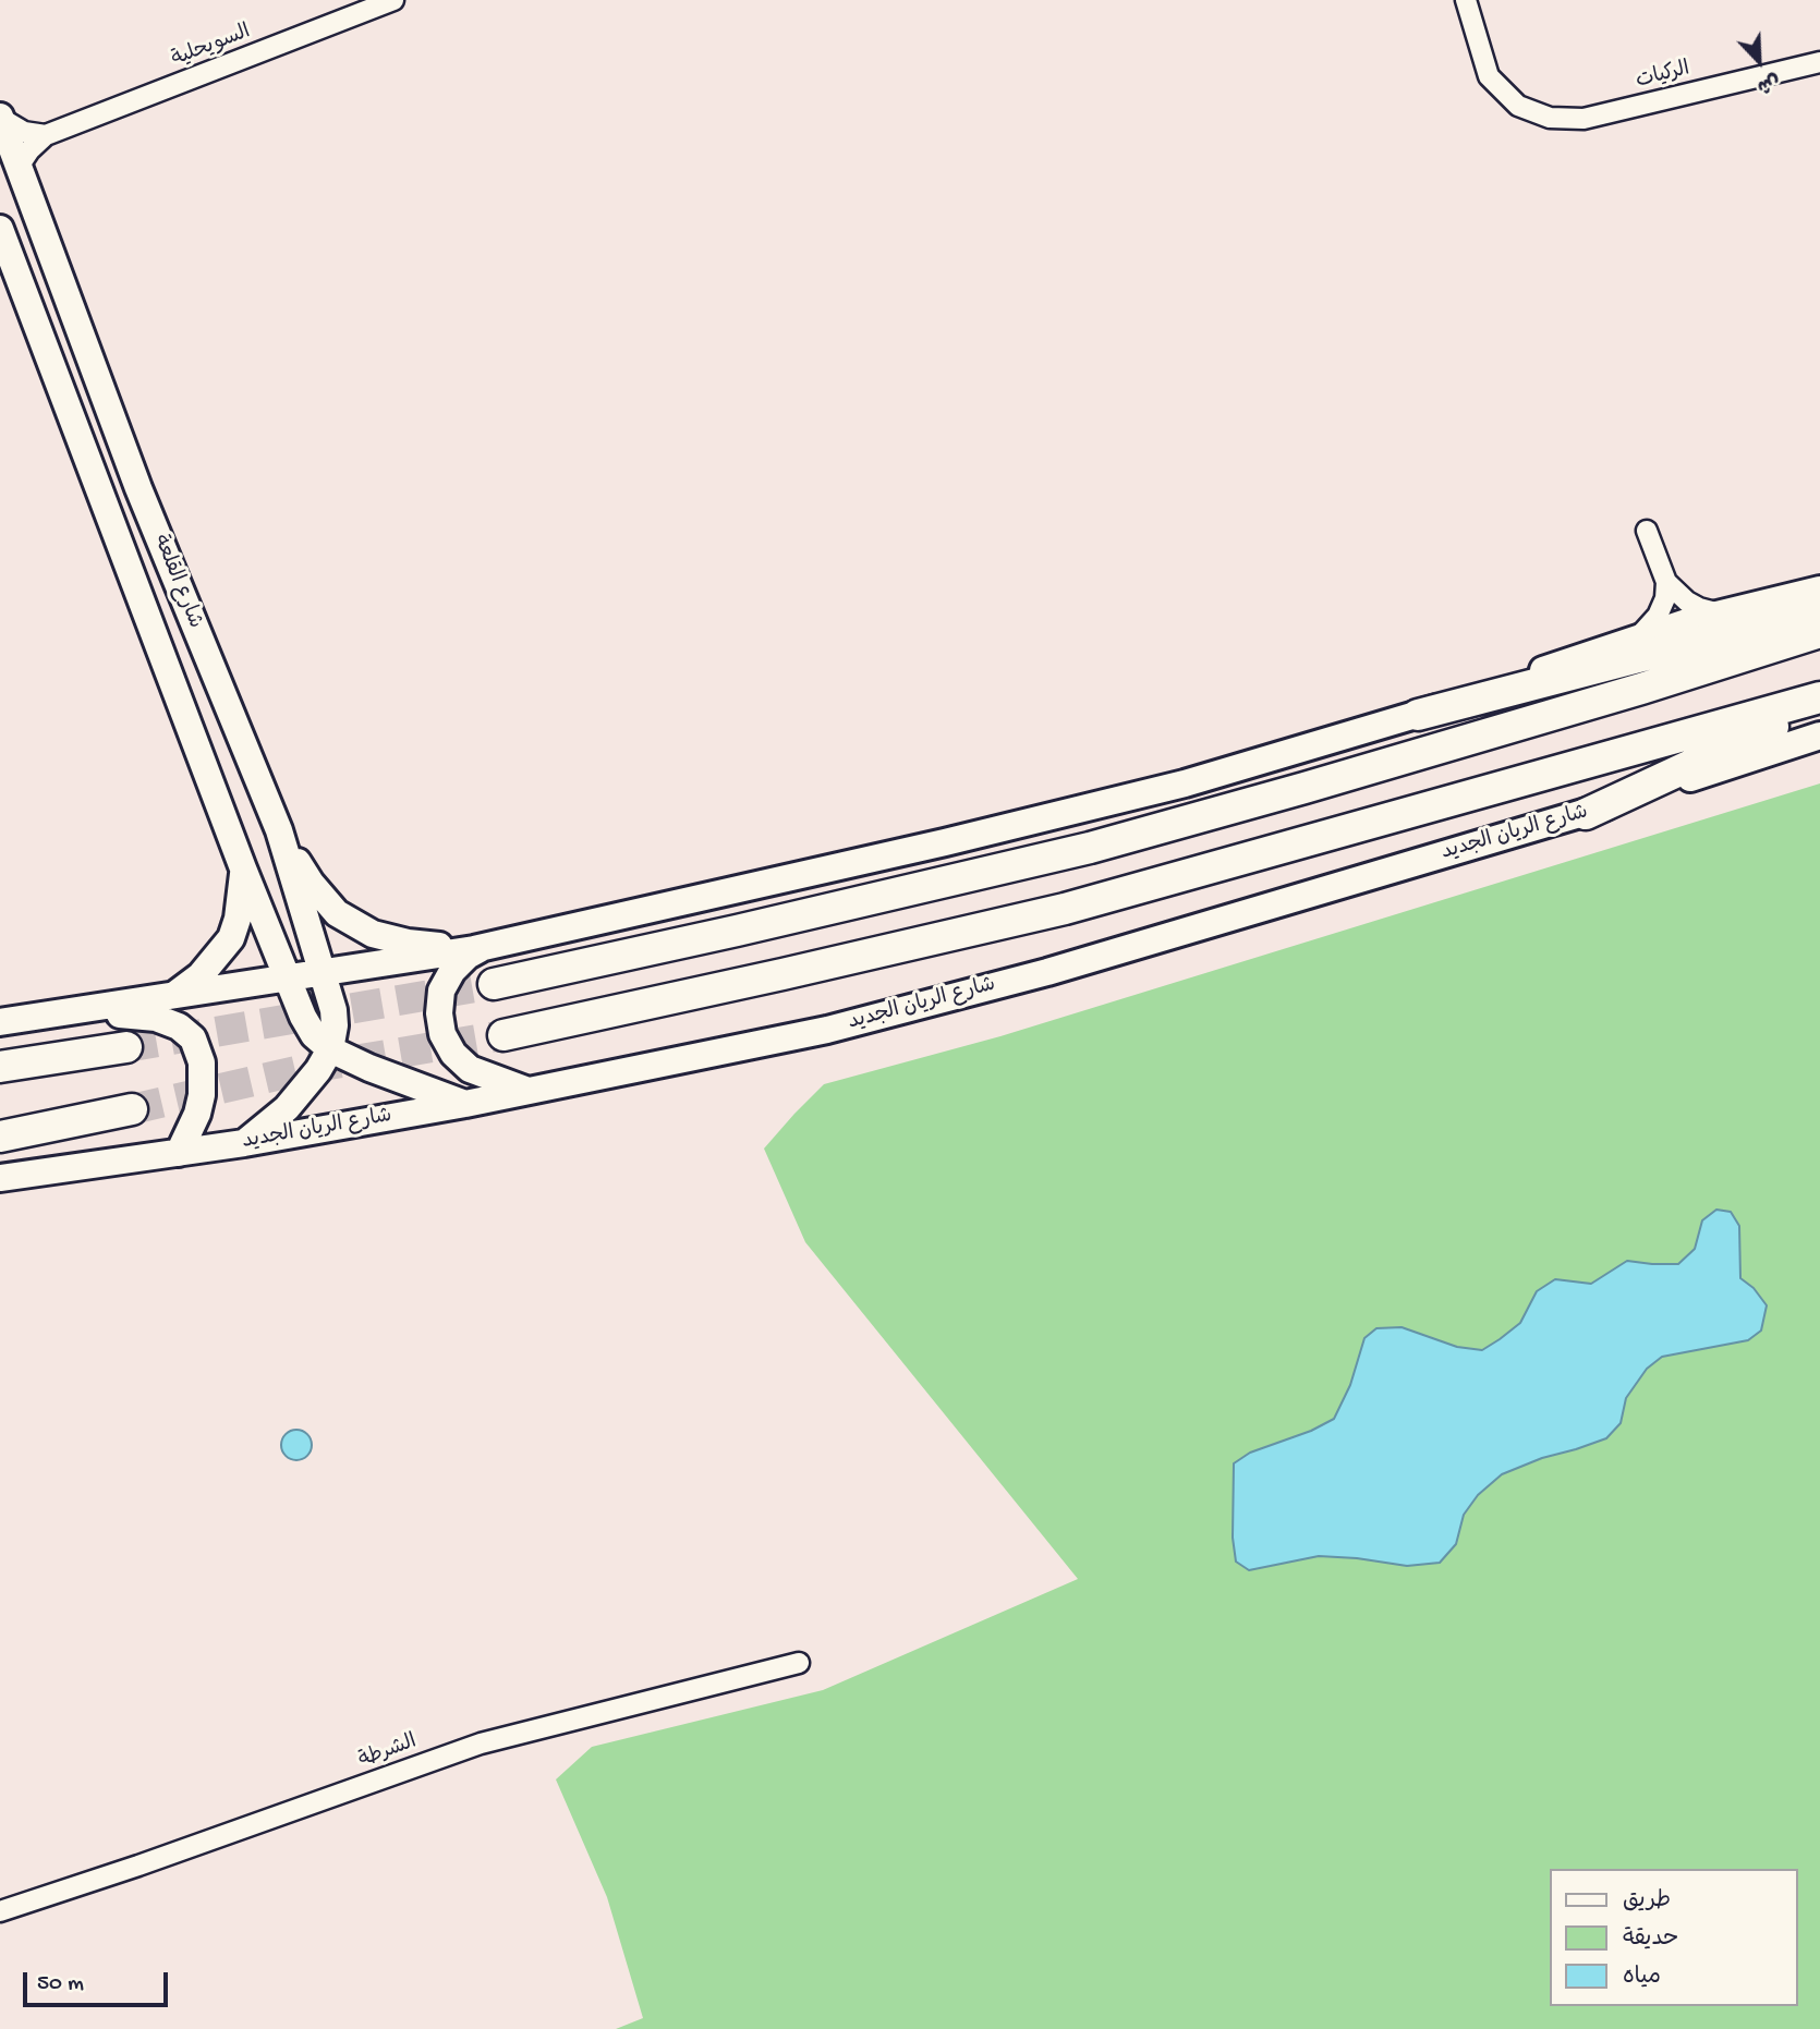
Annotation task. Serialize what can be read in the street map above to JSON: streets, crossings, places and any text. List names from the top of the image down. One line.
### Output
{"streets":{"main road":["شارع القلعة","شارع الريان الجديد"],"street":["السويحلية","الركيات","الشرطة"]},"crossings":[["السويحلية","شارع القلعة"],["شارع القلعة","شارع الريان الجديد"]],"legend":["طريق","حديقة","مياه"],"scale_bar":"50 m","north":"bottom right"}
